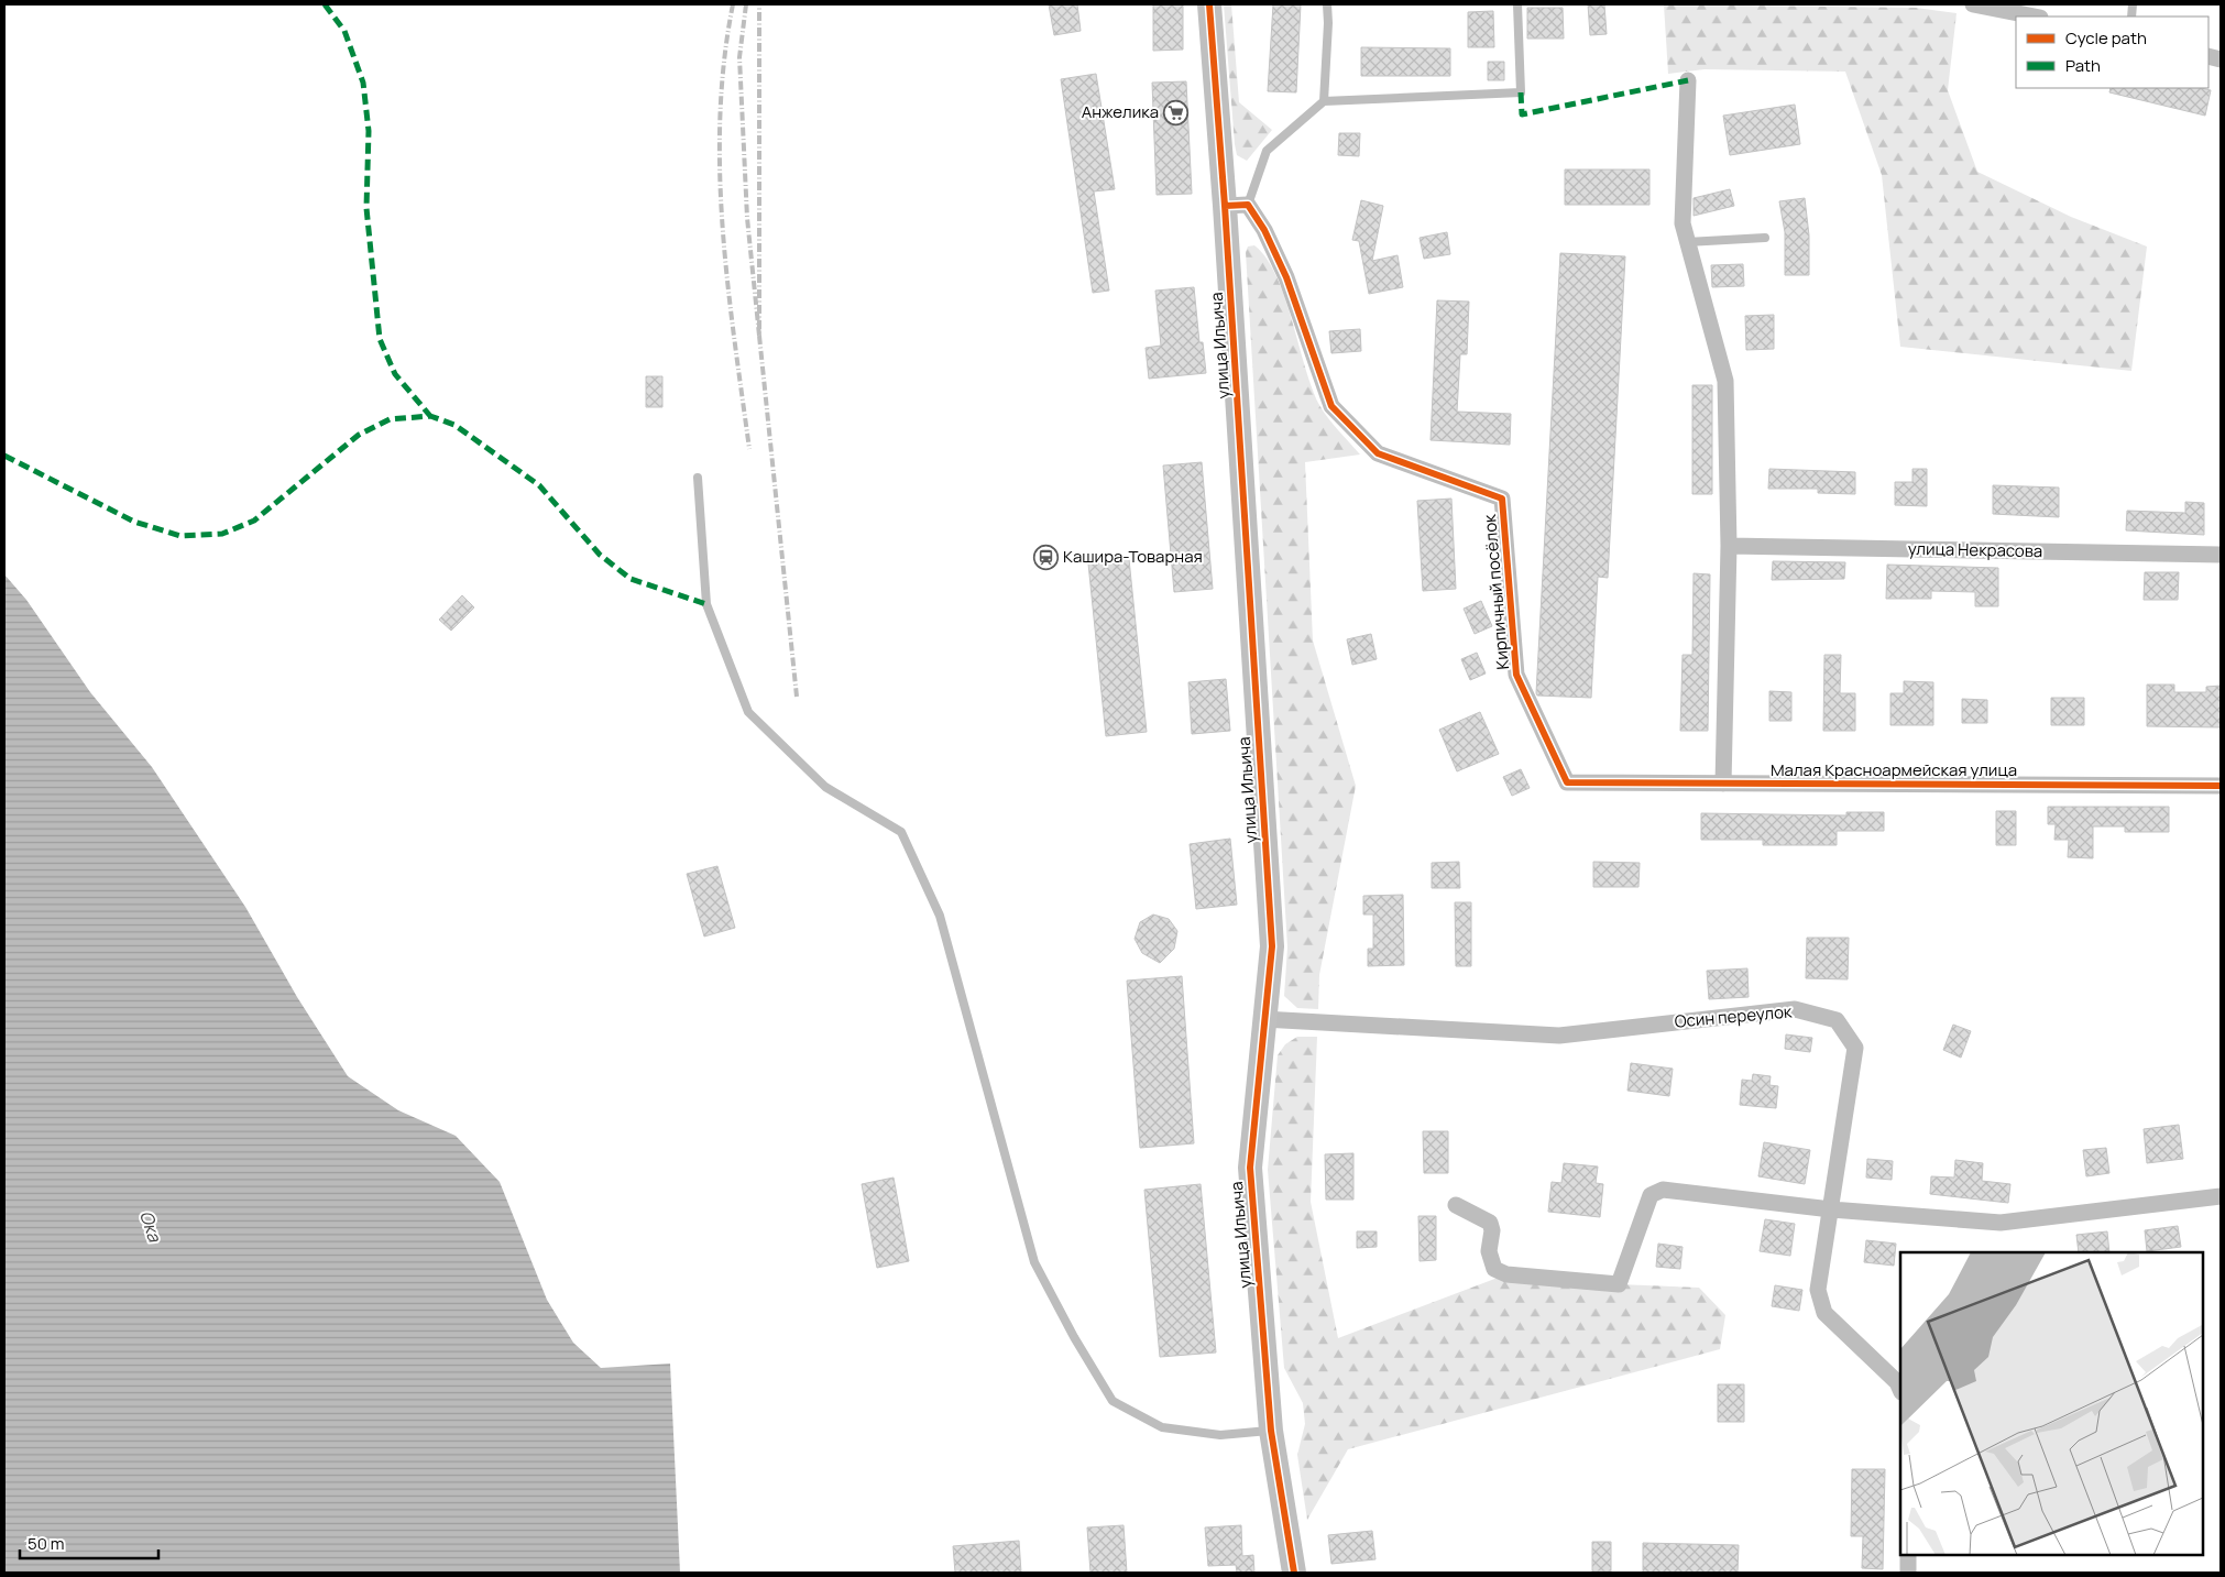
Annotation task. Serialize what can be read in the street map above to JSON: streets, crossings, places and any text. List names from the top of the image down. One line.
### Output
{"streets":{"street":["улица Ильича","улица Некрасова","Кирпичный посёлок","Малая Красноармейская улица","Осин переулок"]},"crossings":[["улица Ильича","Кирпичный посёлок"],["улица Ильича","Осин переулок"],["Кирпичный посёлок","Малая Красноармейская улица"]],"water":["Ока"],"places":{"supermarket":["Анжелика"],"station":["Кашира-Товарная"]},"legend":["Cycle path","Path"],"scale_bar":"50 m"}
